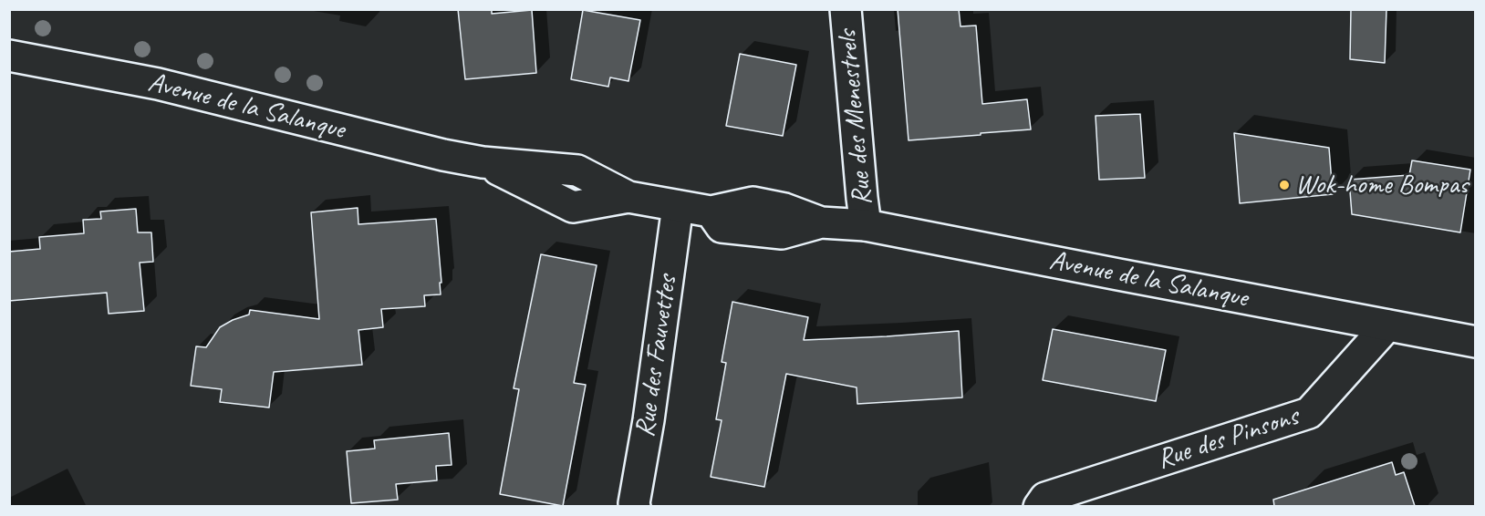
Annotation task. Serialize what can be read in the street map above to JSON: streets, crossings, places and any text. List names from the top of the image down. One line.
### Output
{"streets":{"street":["Avenue de la Salanque","Rue des Menestrels","Rue des Fauvettes","Rue des Pinsons"]},"crossings":[["Avenue de la Salanque","Rue des Menestrels"],["Avenue de la Salanque","Rue des Fauvettes"],["Avenue de la Salanque","Rue des Pinsons"]],"places":["Wok-home Bompas"]}
